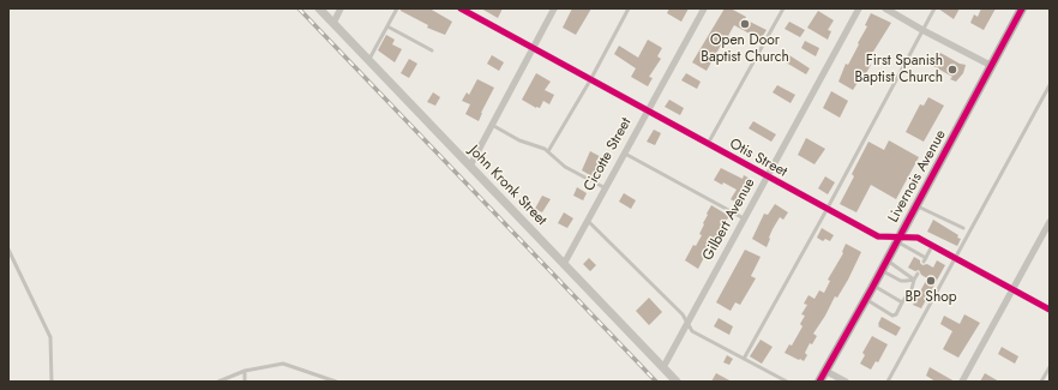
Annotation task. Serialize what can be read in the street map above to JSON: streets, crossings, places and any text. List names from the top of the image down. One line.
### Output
{"streets":{"main road":["Livernois Avenue"],"street":["Cicotte Street","Otis Street","John Kronk Street","Gilbert Avenue"]},"crossings":[["Cicotte Street","Otis Street"],["Cicotte Street","John Kronk Street"],["Otis Street","Livernois Avenue"],["Otis Street","Gilbert Avenue"],["John Kronk Street","Gilbert Avenue"]],"places":["Open Door Baptist Church","First Spanish Baptist Church","BP Shop"]}
